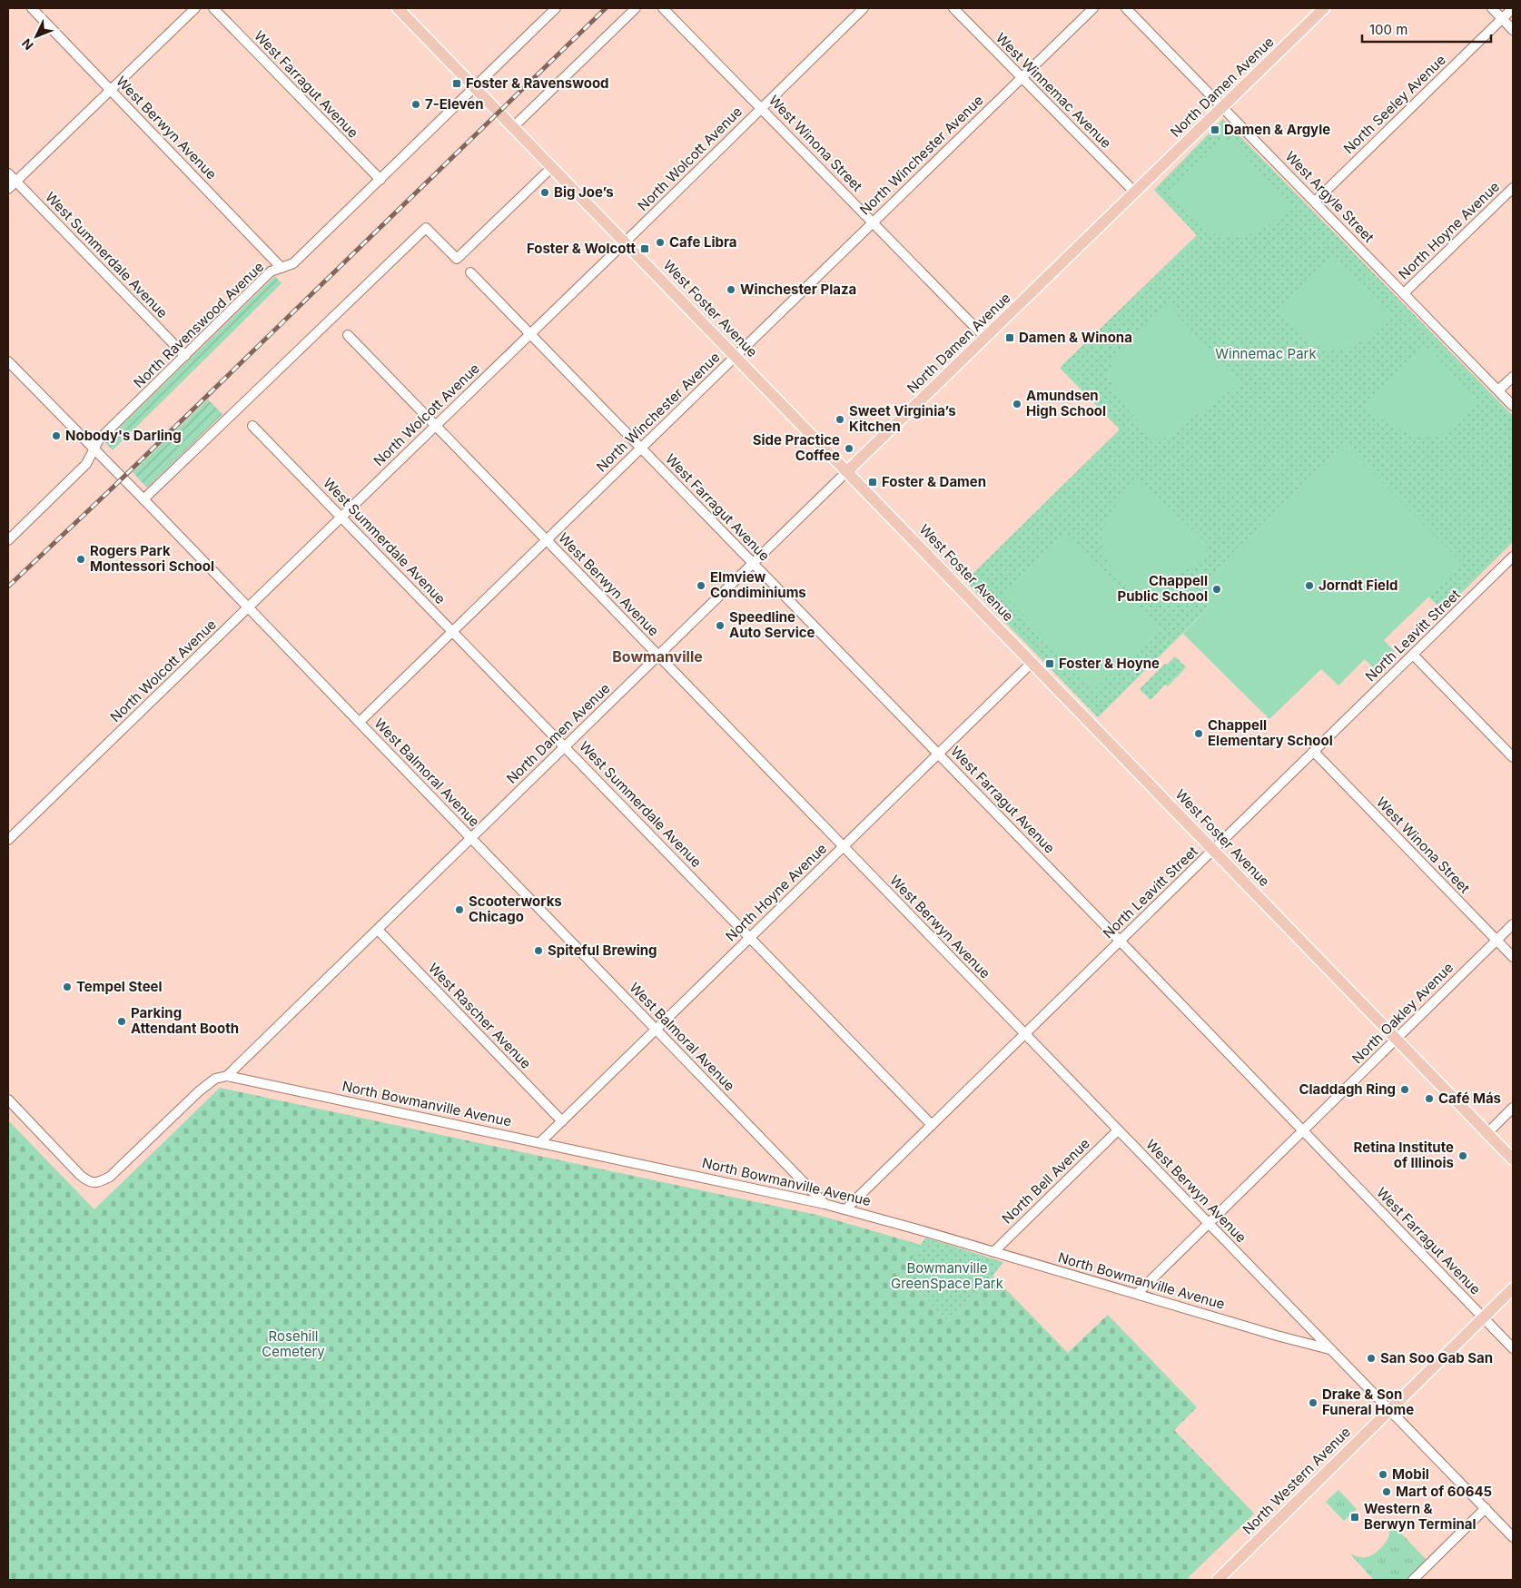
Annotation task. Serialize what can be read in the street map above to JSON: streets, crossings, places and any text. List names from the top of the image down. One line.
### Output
{"streets":{"main road":["North Damen Avenue","West Foster Avenue","North Western Avenue"],"street":["West Farragut Avenue","West Winnemac Avenue","North Seeley Avenue","West Berwyn Avenue","West Winona Street","North Winchester Avenue","North Wolcott Avenue","West Argyle Street","North Hoyne Avenue","West Summerdale Avenue","North Ravenswood Avenue","North Leavitt Street","West Balmoral Avenue","North Oakley Avenue","West Rascher Avenue","North Bowmanville Avenue","North Bell Avenue"]},"crossings":[["West Farragut Avenue","North Damen Avenue"],["West Farragut Avenue","North Winchester Avenue"],["West Farragut Avenue","North Wolcott Avenue"],["West Farragut Avenue","North Hoyne Avenue"],["West Farragut Avenue","North Ravenswood Avenue"],["West Farragut Avenue","North Leavitt Street"],["West Farragut Avenue","North Oakley Avenue"],["West Farragut Avenue","North Western Avenue"],["North Damen Avenue","West Winnemac Avenue"],["North Damen Avenue","West Berwyn Avenue"],["North Damen Avenue","West Winona Street"],["North Damen Avenue","West Argyle Street"],["North Damen Avenue","West Summerdale Avenue"],["North Damen Avenue","West Foster Avenue"],["North Damen Avenue","West Balmoral Avenue"],["North Damen Avenue","West Rascher Avenue"],["North Damen Avenue","North Bowmanville Avenue"],["West Winnemac Avenue","North Winchester Avenue"],["North Seeley Avenue","West Argyle Street"],["West Berwyn Avenue","North Winchester Avenue"],["West Berwyn Avenue","North Wolcott Avenue"],["West Berwyn Avenue","North Hoyne Avenue"],["West Berwyn Avenue","North Ravenswood Avenue"],["West Berwyn Avenue","North Leavitt Street"],["West Berwyn Avenue","North Oakley Avenue"],["West Berwyn Avenue","North Bowmanville Avenue"],["West Berwyn Avenue","North Bell Avenue"],["West Berwyn Avenue","North Western Avenue"],["West Winona Street","North Winchester Avenue"],["West Winona Street","North Wolcott Avenue"],["West Winona Street","North Leavitt Street"],["West Winona Street","North Oakley Avenue"],["North Winchester Avenue","West Summerdale Avenue"],["North Winchester Avenue","West Foster Avenue"],["North Winchester Avenue","West Balmoral Avenue"],["North Wolcott Avenue","West Summerdale Avenue"],["North Wolcott Avenue","West Foster Avenue"],["North Wolcott Avenue","West Balmoral Avenue"],["West Argyle Street","North Hoyne Avenue"],["North Hoyne Avenue","West Summerdale Avenue"],["North Hoyne Avenue","West Foster Avenue"],["North Hoyne Avenue","West Balmoral Avenue"],["North Hoyne Avenue","West Rascher Avenue"],["North Hoyne Avenue","North Bowmanville Avenue"],["West Summerdale Avenue","North Ravenswood Avenue"],["West Summerdale Avenue","North Leavitt Street"],["West Foster Avenue","North Ravenswood Avenue"],["West Foster Avenue","North Leavitt Street"],["West Foster Avenue","North Oakley Avenue"],["North Ravenswood Avenue","West Balmoral Avenue"],["North Leavitt Street","North Bowmanville Avenue"],["West Balmoral Avenue","North Bowmanville Avenue"],["North Oakley Avenue","North Bowmanville Avenue"],["North Bowmanville Avenue","North Bell Avenue"]],"districts":["Bowmanville"],"parks":["Winnemac Park","Bowmanville GreenSpace Park","Rosehill Cemetery"],"places":{"transit":["Foster & Ravenswood","Damen & Argyle","Foster & Wolcott","Damen & Winona","Foster & Damen","Foster & Hoyne","Western & Berwyn Terminal"],"other":["7-Eleven","Big Joe’s","Cafe Libra","Winchester Plaza","Amundsen High School","Sweet Virginia’s Kitchen","Nobody's Darling","Side Practice Coffee","Rogers Park Montessori School","Elmview Condiminiums","Jorndt Field","Chappell Public School","Speedline Auto Service","Chappell Elementary School","Scooterworks Chicago","Spiteful Brewing","Tempel Steel","Parking Attendant Booth","Claddagh Ring","Café Más","Retina Institute of Illinois","San Soo Gab San","Drake & Son Funeral Home","Mobil","Mart of 60645"]},"scale_bar":"100 m","north":"bottom left"}
